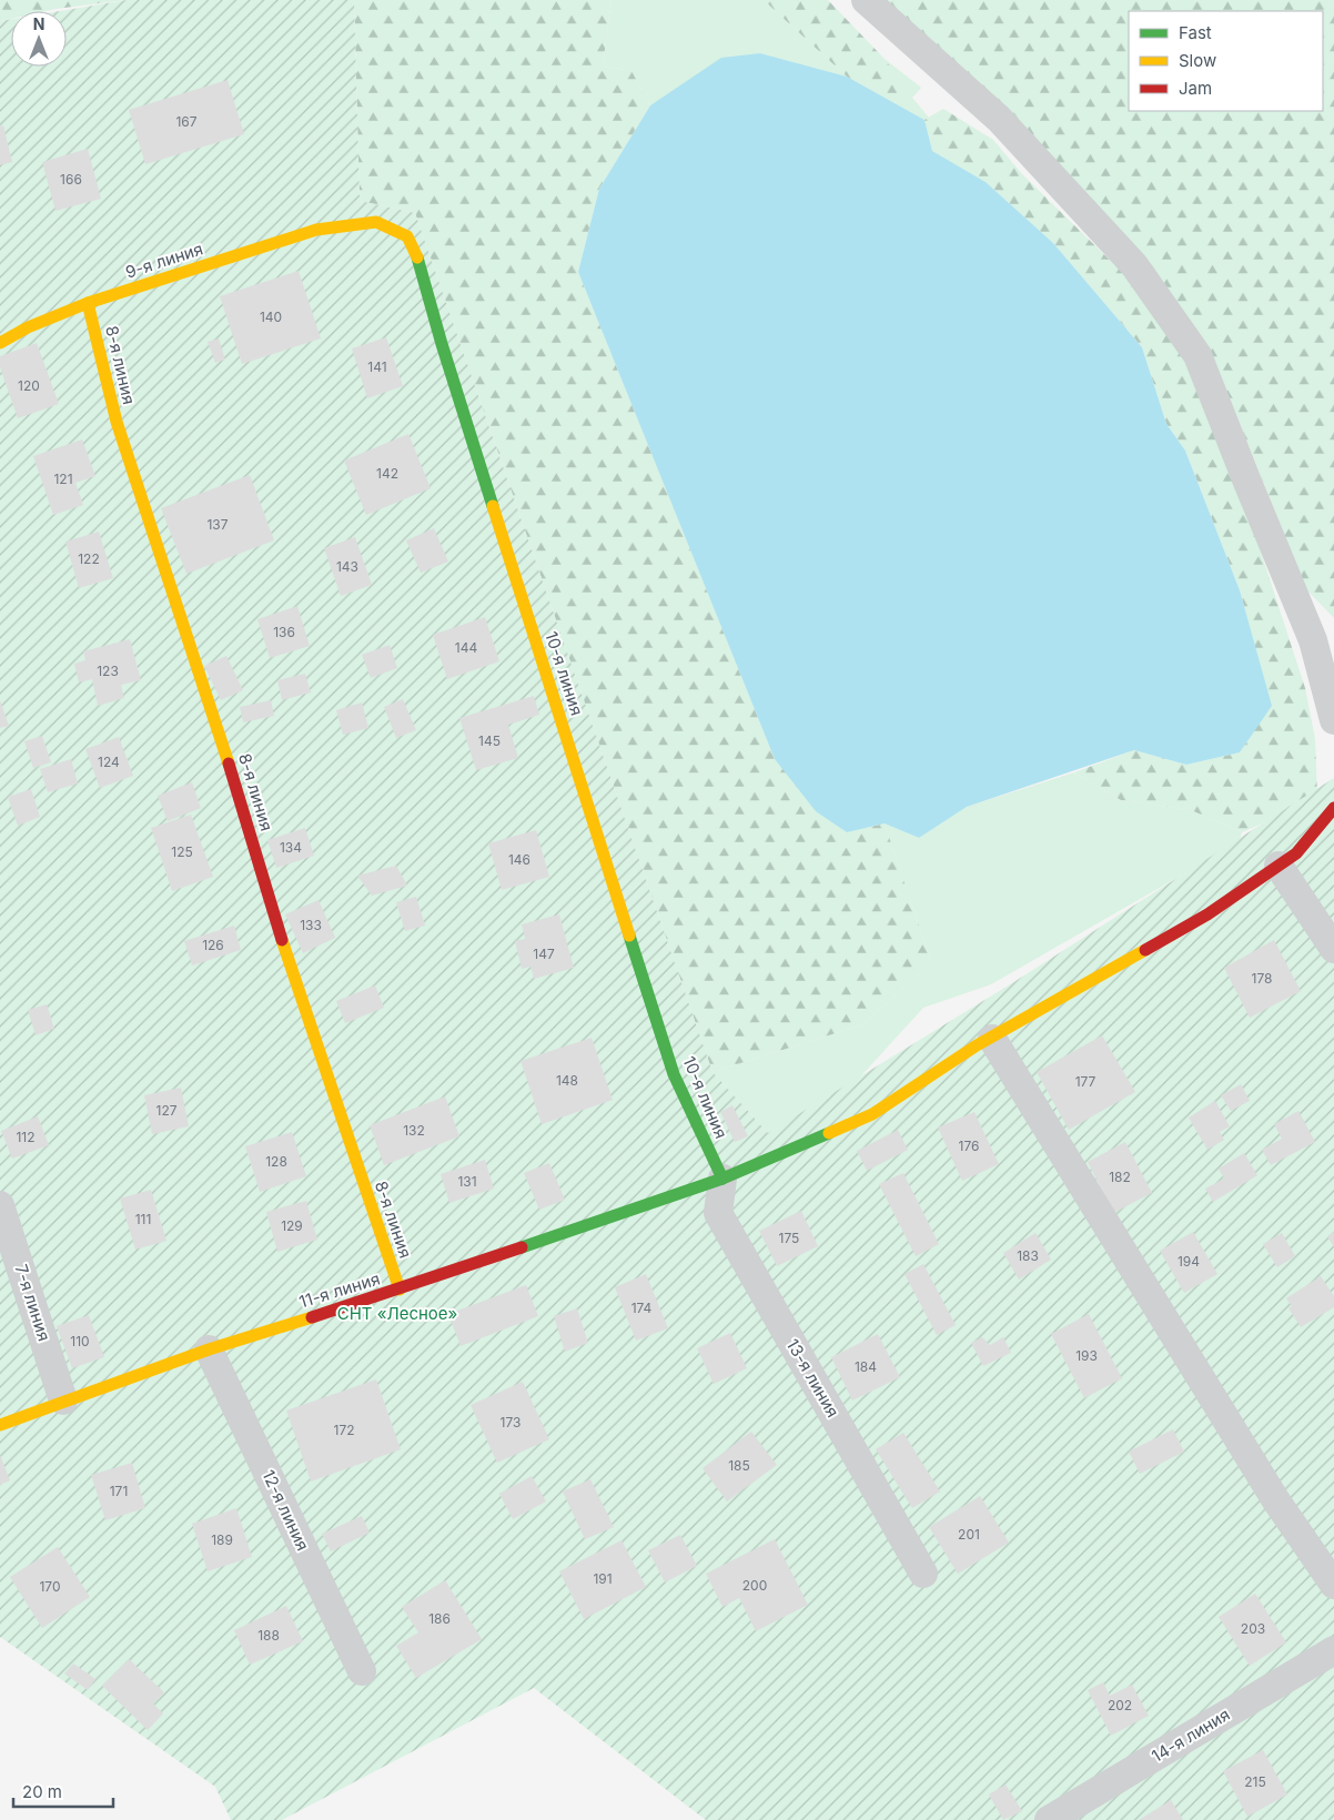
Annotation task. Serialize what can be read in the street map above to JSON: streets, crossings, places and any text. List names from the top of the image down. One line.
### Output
{"streets":{"street":["9-я линия","8-я линия","10-я линия","11-я линия","7-я линия","13-я линия","12-я линия","14-я линия"]},"crossings":[["9-я линия","8-я линия"],["9-я линия","10-я линия"],["8-я линия","11-я линия"],["10-я линия","11-я линия"],["10-я линия","13-я линия"],["11-я линия","7-я линия"],["11-я линия","13-я линия"],["11-я линия","12-я линия"]],"parks":["СНТ «Лесное»"],"house_numbers":["167","166","140","141","120","142","121","137","122","143","136","144","123","145","124","134","125","146","133","126","147","178","148","177","127","132","112","176","128","182","131","111","129","175","183","194","174","110","193","184","173","172","185","171","201","189","191","200","170","186","203","188","202","215"],"legend":["Fast","Slow","Jam"],"scale_bar":"20 m","north":"top"}
